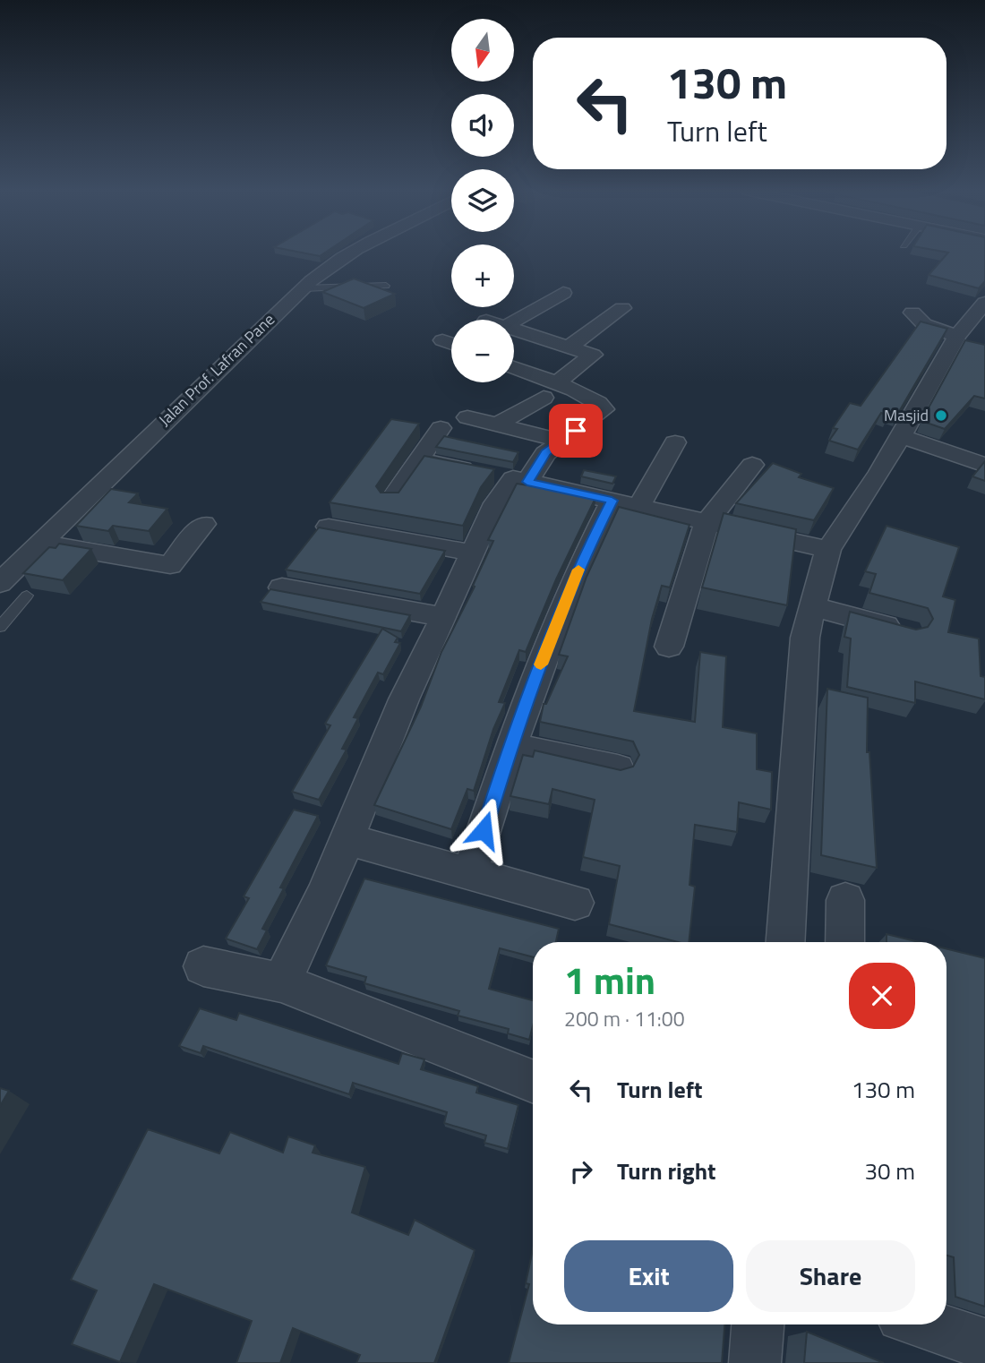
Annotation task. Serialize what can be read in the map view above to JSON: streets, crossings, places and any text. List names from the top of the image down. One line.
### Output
{"streets":{"street":["Jalan Prof. Lafran Pane"]},"places":["Masjid"],"north":"bottom","page":{"map_buttons":["+","−"],"turn":["130 m","Turn left"],"heading":["1 min","200 m · 11:00"],"list":[{"name":"Turn left","value":"130 m"},{"name":"Turn right","value":"30 m"}],"buttons":["Exit","Share"]}}
